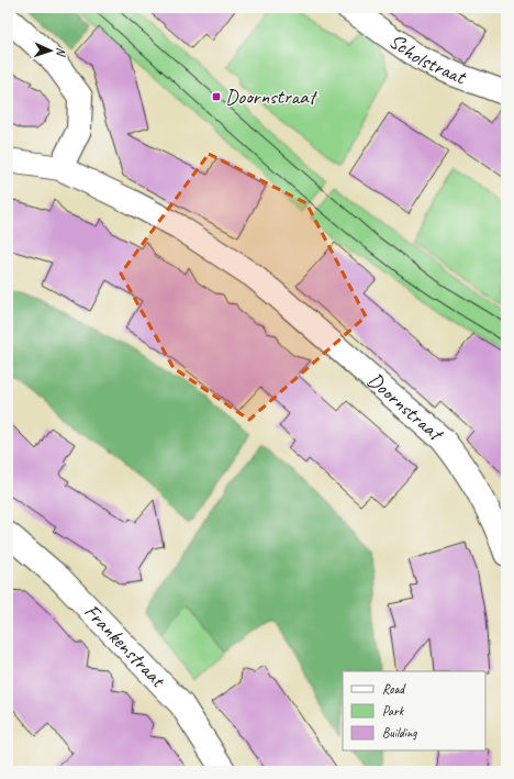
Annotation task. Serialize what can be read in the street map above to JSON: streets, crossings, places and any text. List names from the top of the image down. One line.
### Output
{"streets":{"street":["Scholstraat","Doornstraat","Frankenstraat"]},"places":{"transit":["Doornstraat"]},"legend":["Road","Park","Building"],"north":"right"}
